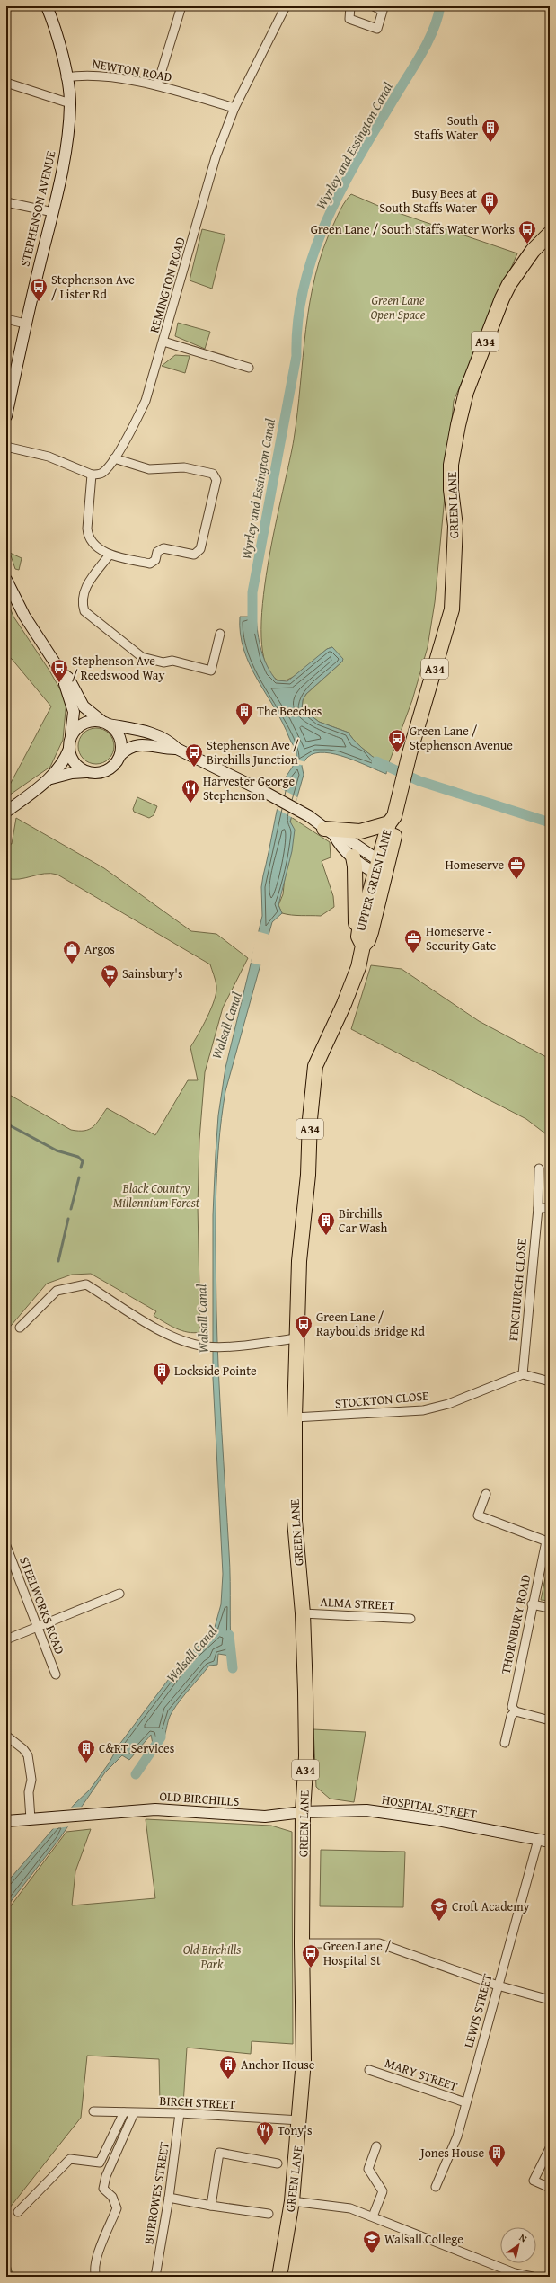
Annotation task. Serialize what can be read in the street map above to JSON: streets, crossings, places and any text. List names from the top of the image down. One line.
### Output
{"streets":{"highway":["A34","GREEN LANE","UPPER GREEN LANE"],"street":["NEWTON ROAD","STEPHENSON AVENUE","REMINGTON ROAD","FENCHURCH CLOSE","STOCKTON CLOSE","ALMA STREET","STEELWORKS ROAD","THORNBURY ROAD","OLD BIRCHILLS","HOSPITAL STREET","LEWIS STREET","MARY STREET","BIRCH STREET","BURROWES STREET"]},"crossings":[["NEWTON ROAD","STEPHENSON AVENUE"],["NEWTON ROAD","REMINGTON ROAD"],["GREEN LANE","UPPER GREEN LANE"],["GREEN LANE","STOCKTON CLOSE"],["GREEN LANE","ALMA STREET"],["GREEN LANE","OLD BIRCHILLS"],["GREEN LANE","HOSPITAL STREET"],["GREEN LANE","BIRCH STREET"],["FENCHURCH CLOSE","STOCKTON CLOSE"],["OLD BIRCHILLS","HOSPITAL STREET"],["HOSPITAL STREET","LEWIS STREET"],["LEWIS STREET","MARY STREET"],["BIRCH STREET","BURROWES STREET"]],"water":["Wyrley and Essington Canal","Walsall Canal"],"parks":["Green Lane Open Space","Black Country Millennium Forest","Old Birchills Park"],"places":{"building":["South Staffs Water","Busy Bees at South Staffs Water","The Beeches","Birchills Car Wash","Lockside Pointe","C&RT Services","Anchor House","Jones House"],"bus stop":["Green Lane / South Staffs Water Works","Stephenson Ave / Lister Rd","Stephenson Ave / Reedswood Way","Green Lane / Stephenson Avenue","Stephenson Ave / Birchills Junction","Green Lane / Rayboulds Bridge Rd","Green Lane / Hospital St"],"restaurant":["Harvester George Stephenson","Tony's"],"office":["Homeserve","Homeserve - Security Gate"],"shop":["Argos"],"supermarket":["Sainsbury's"],"school or university":["Croft Academy","Walsall College"]},"north":"top right"}
